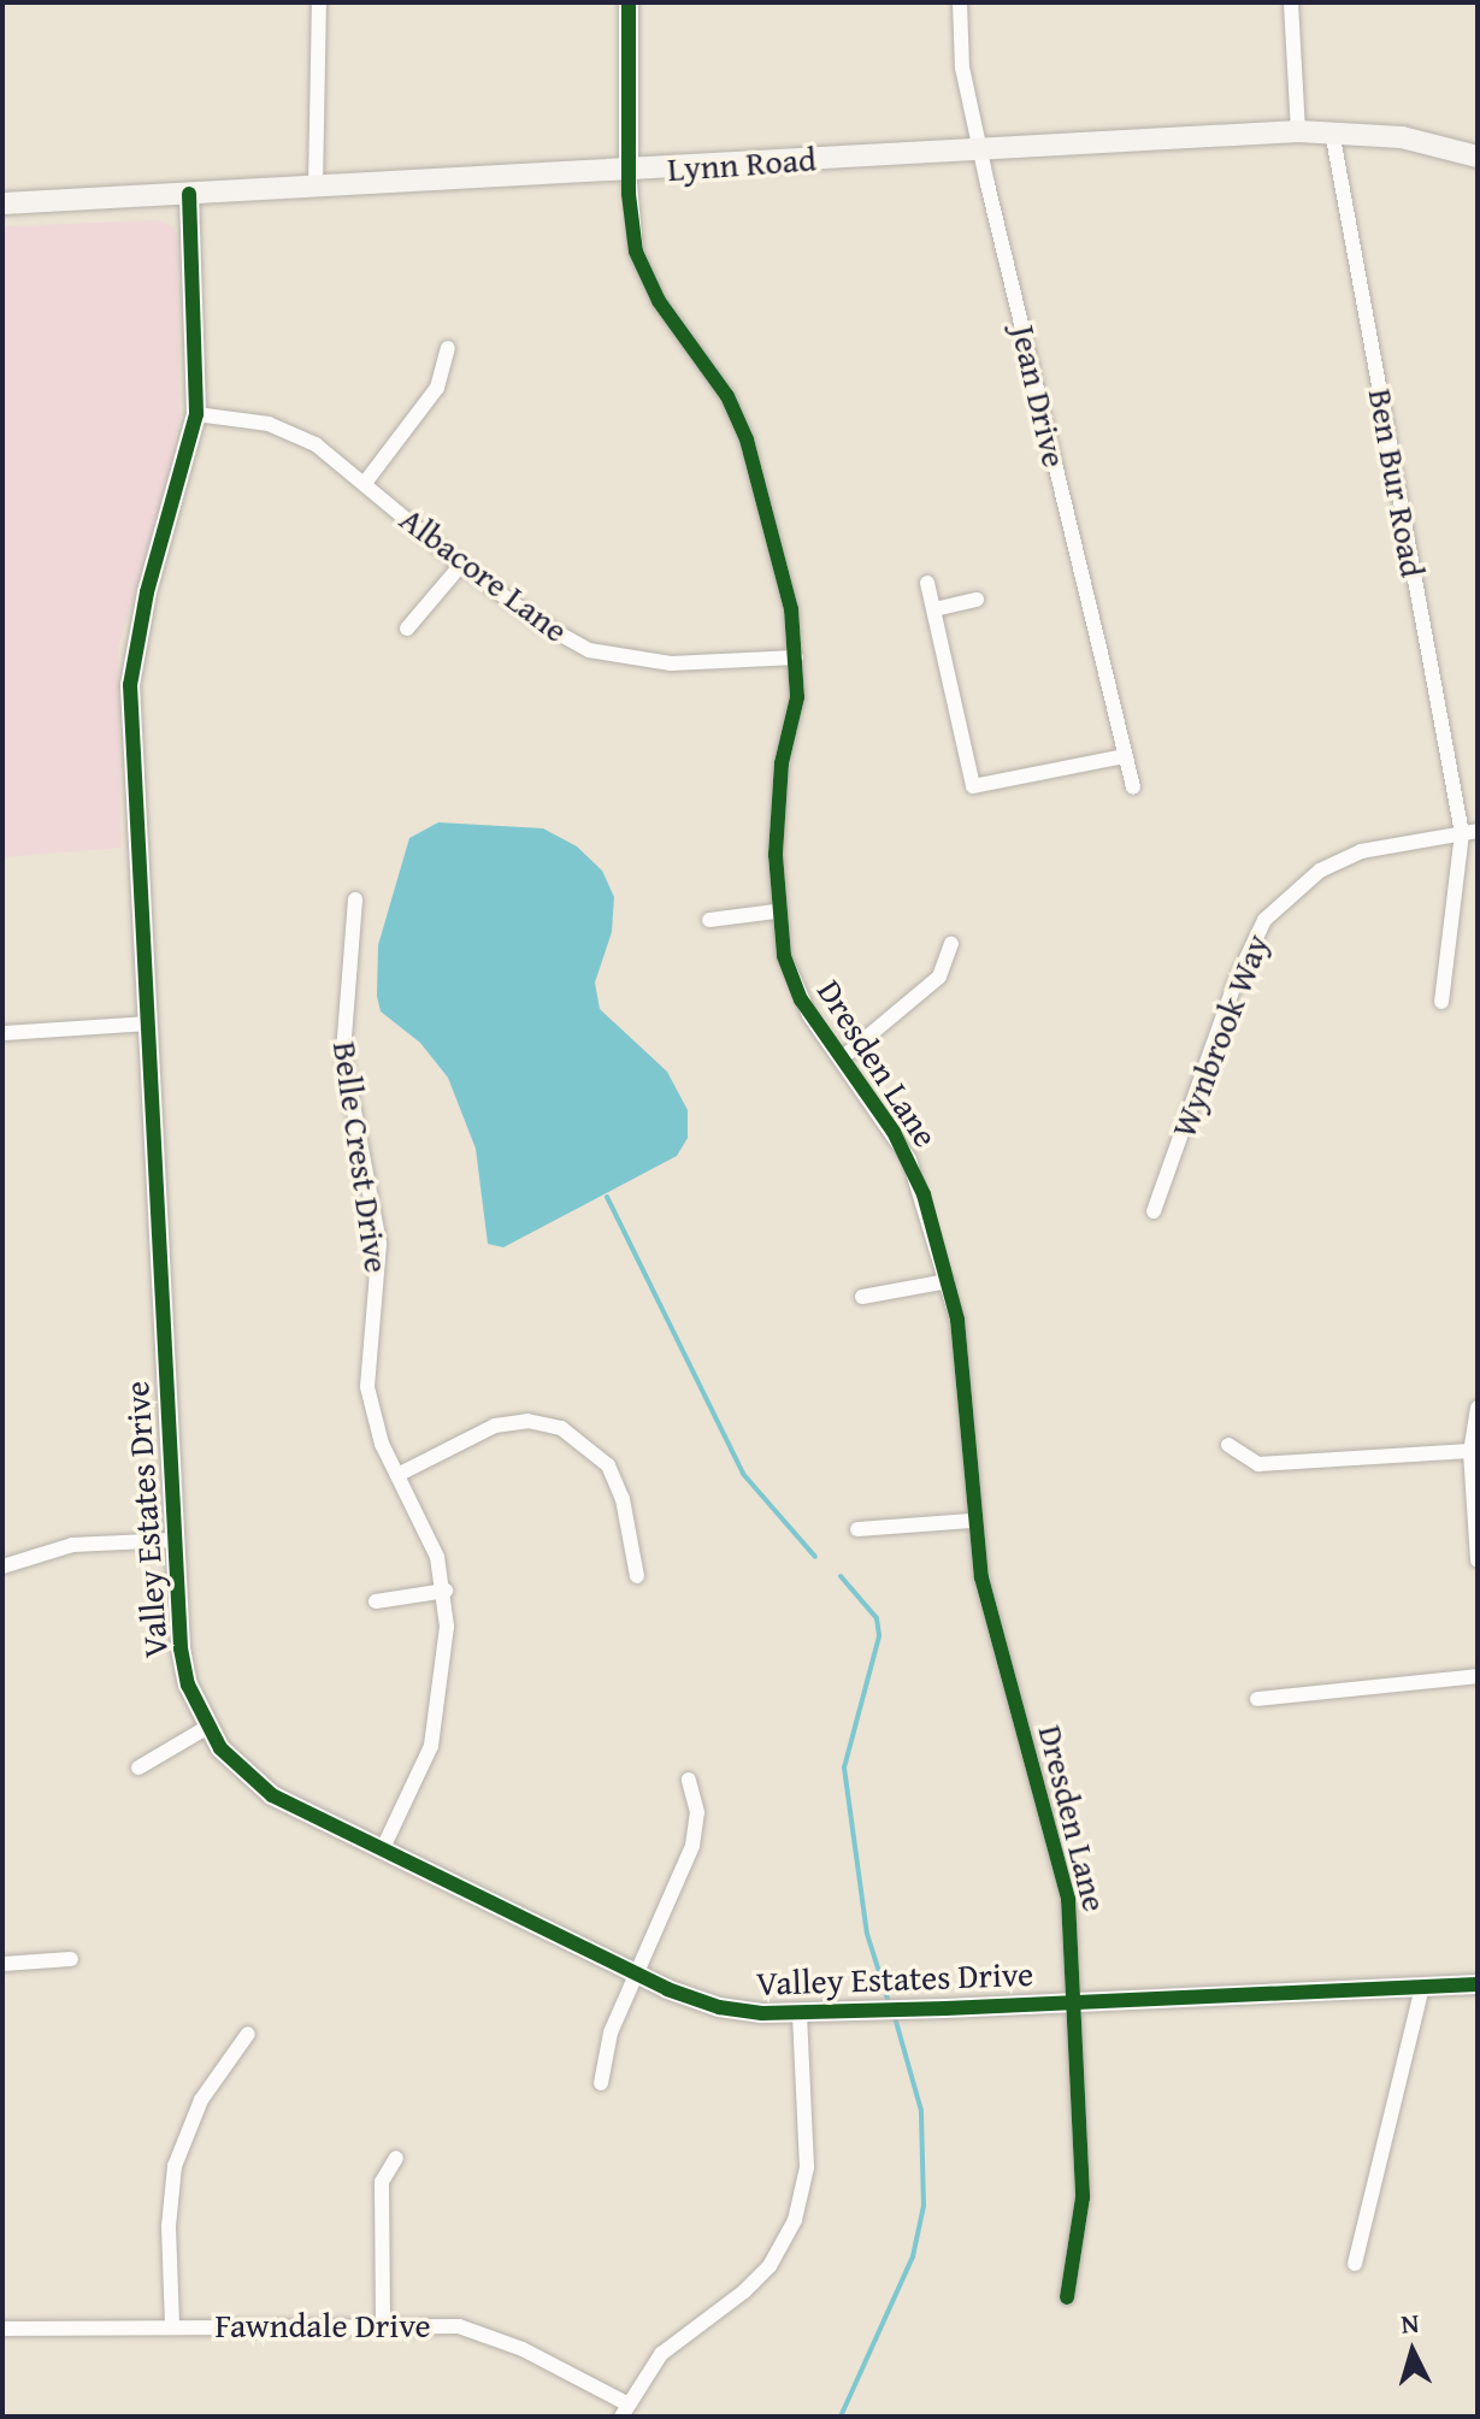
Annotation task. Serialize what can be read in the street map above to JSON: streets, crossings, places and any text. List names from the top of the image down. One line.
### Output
{"streets":{"main road":["Lynn Road"],"street":["Jean Drive","Ben Bur Road","Albacore Lane","Wynbrook Way","Dresden Lane","Belle Crest Drive","Valley Estates Drive","Fawndale Drive"]},"crossings":[["Lynn Road","Jean Drive"],["Lynn Road","Ben Bur Road"],["Lynn Road","Dresden Lane"],["Lynn Road","Valley Estates Drive"],["Ben Bur Road","Wynbrook Way"],["Albacore Lane","Dresden Lane"],["Albacore Lane","Valley Estates Drive"],["Dresden Lane","Valley Estates Drive"],["Belle Crest Drive","Valley Estates Drive"]],"north":"top"}
